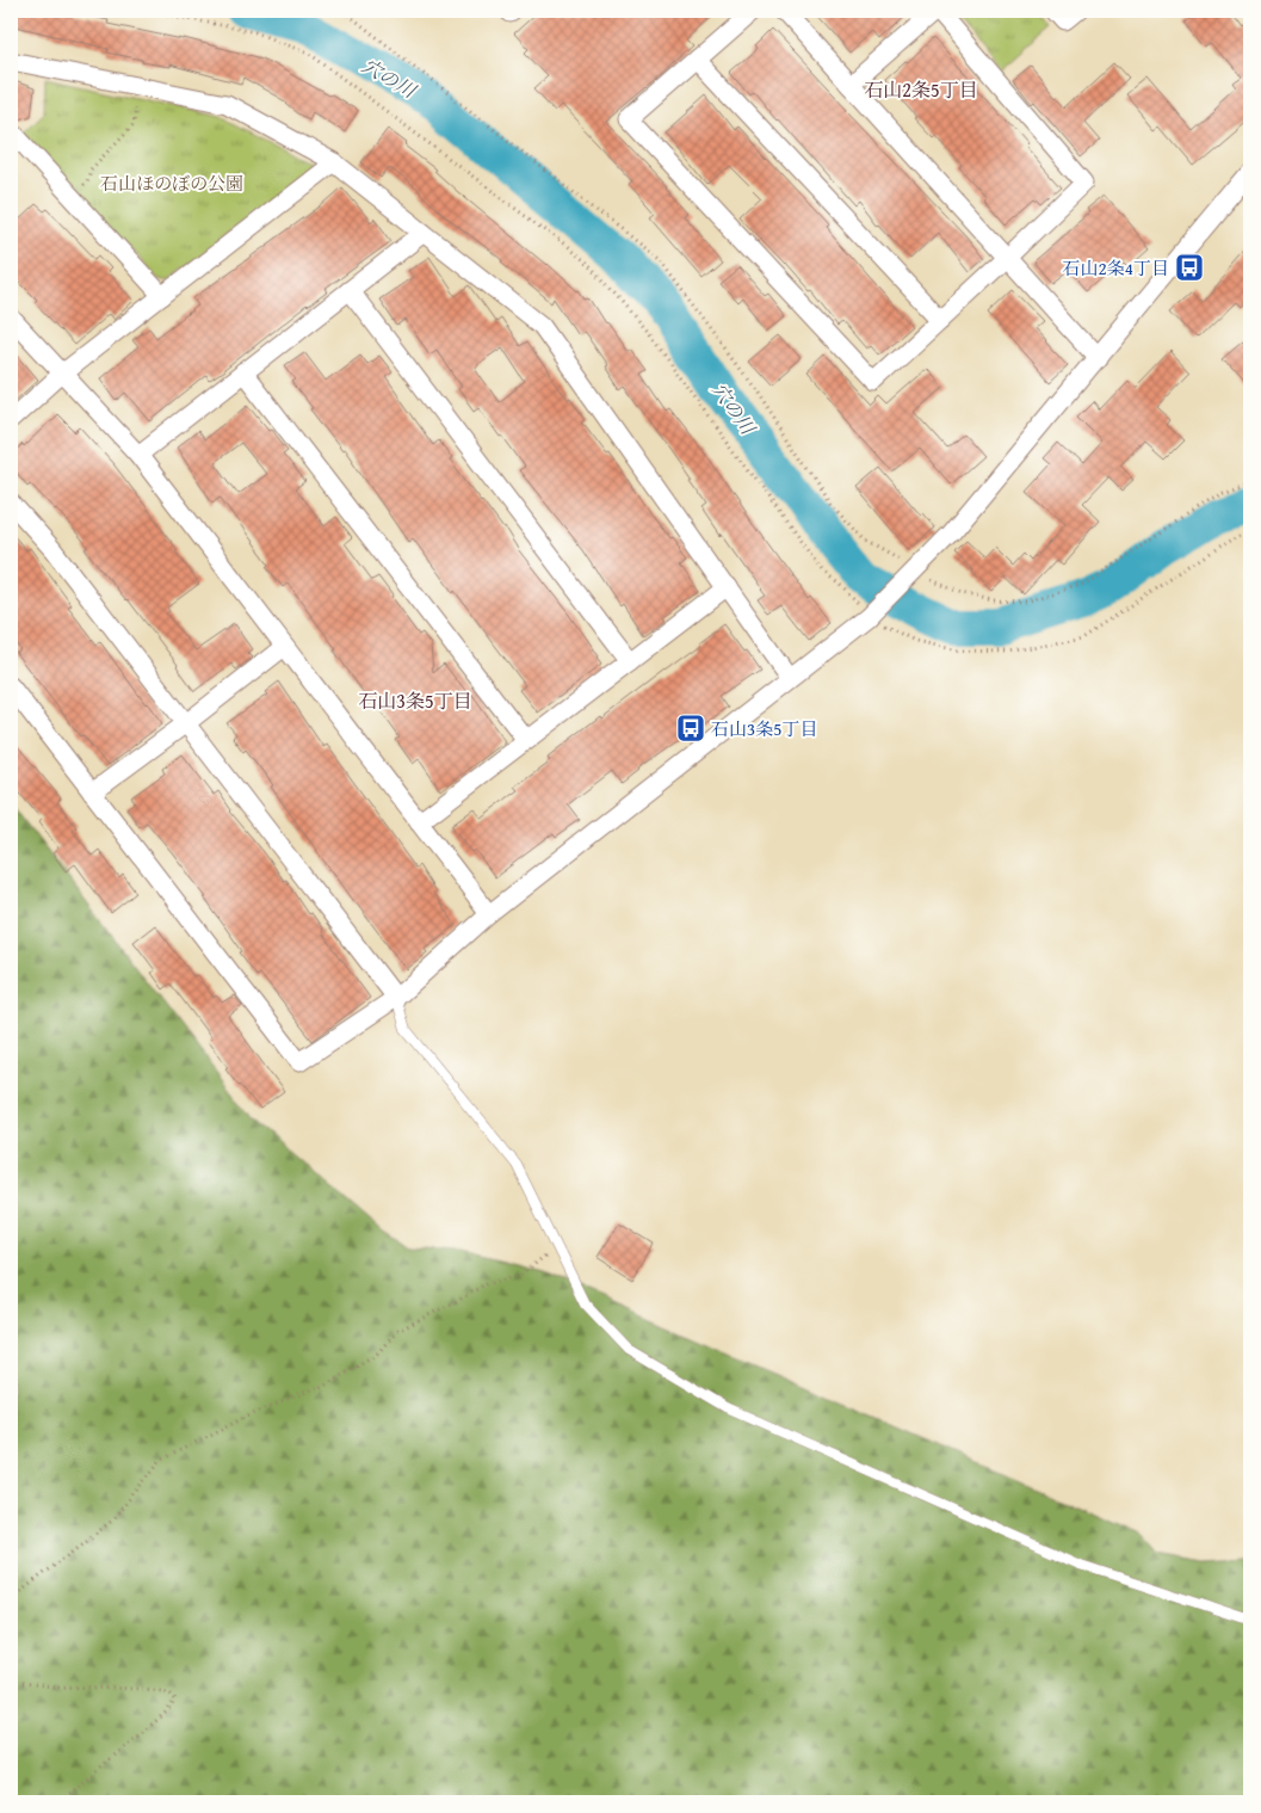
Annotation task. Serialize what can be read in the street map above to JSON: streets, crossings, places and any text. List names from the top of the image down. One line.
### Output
{"districts":["石山2条5丁目","石山3条5丁目"],"water":["穴の川"],"parks":["石山ほのぼの公園"],"places":{"bus stop":["石山2条4丁目","石山3条5丁目"]}}
